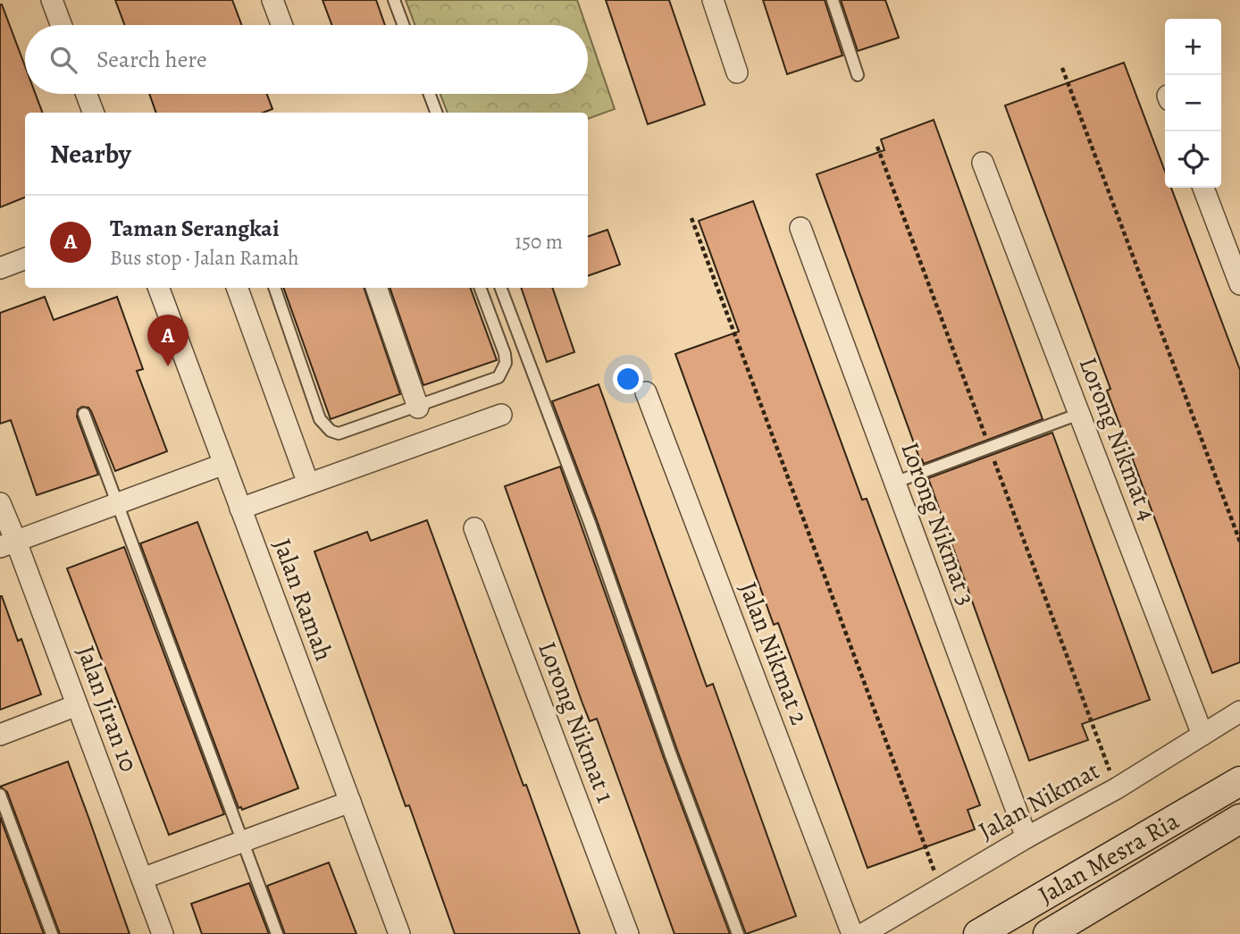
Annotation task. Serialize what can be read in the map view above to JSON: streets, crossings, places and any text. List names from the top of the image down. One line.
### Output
{"streets":{"main road":["Jalan Mesra Ria"],"street":["Lorong Nikmat 4","Lorong Nikmat 3","Jalan Ramah","Jalan Nikmat 2","Jalan Jiran 10","Lorong Nikmat 1","Jalan Nikmat"]},"crossings":[["Lorong Nikmat 4","Jalan Nikmat"],["Lorong Nikmat 3","Jalan Nikmat"]],"page":{"map_buttons":["+","−"],"search":"Search here","heading":"Nearby","list":[{"mark":"A","name":"Taman Serangkai","note":"Bus stop · Jalan Ramah","value":"150 m"}],"pins":"A"}}
